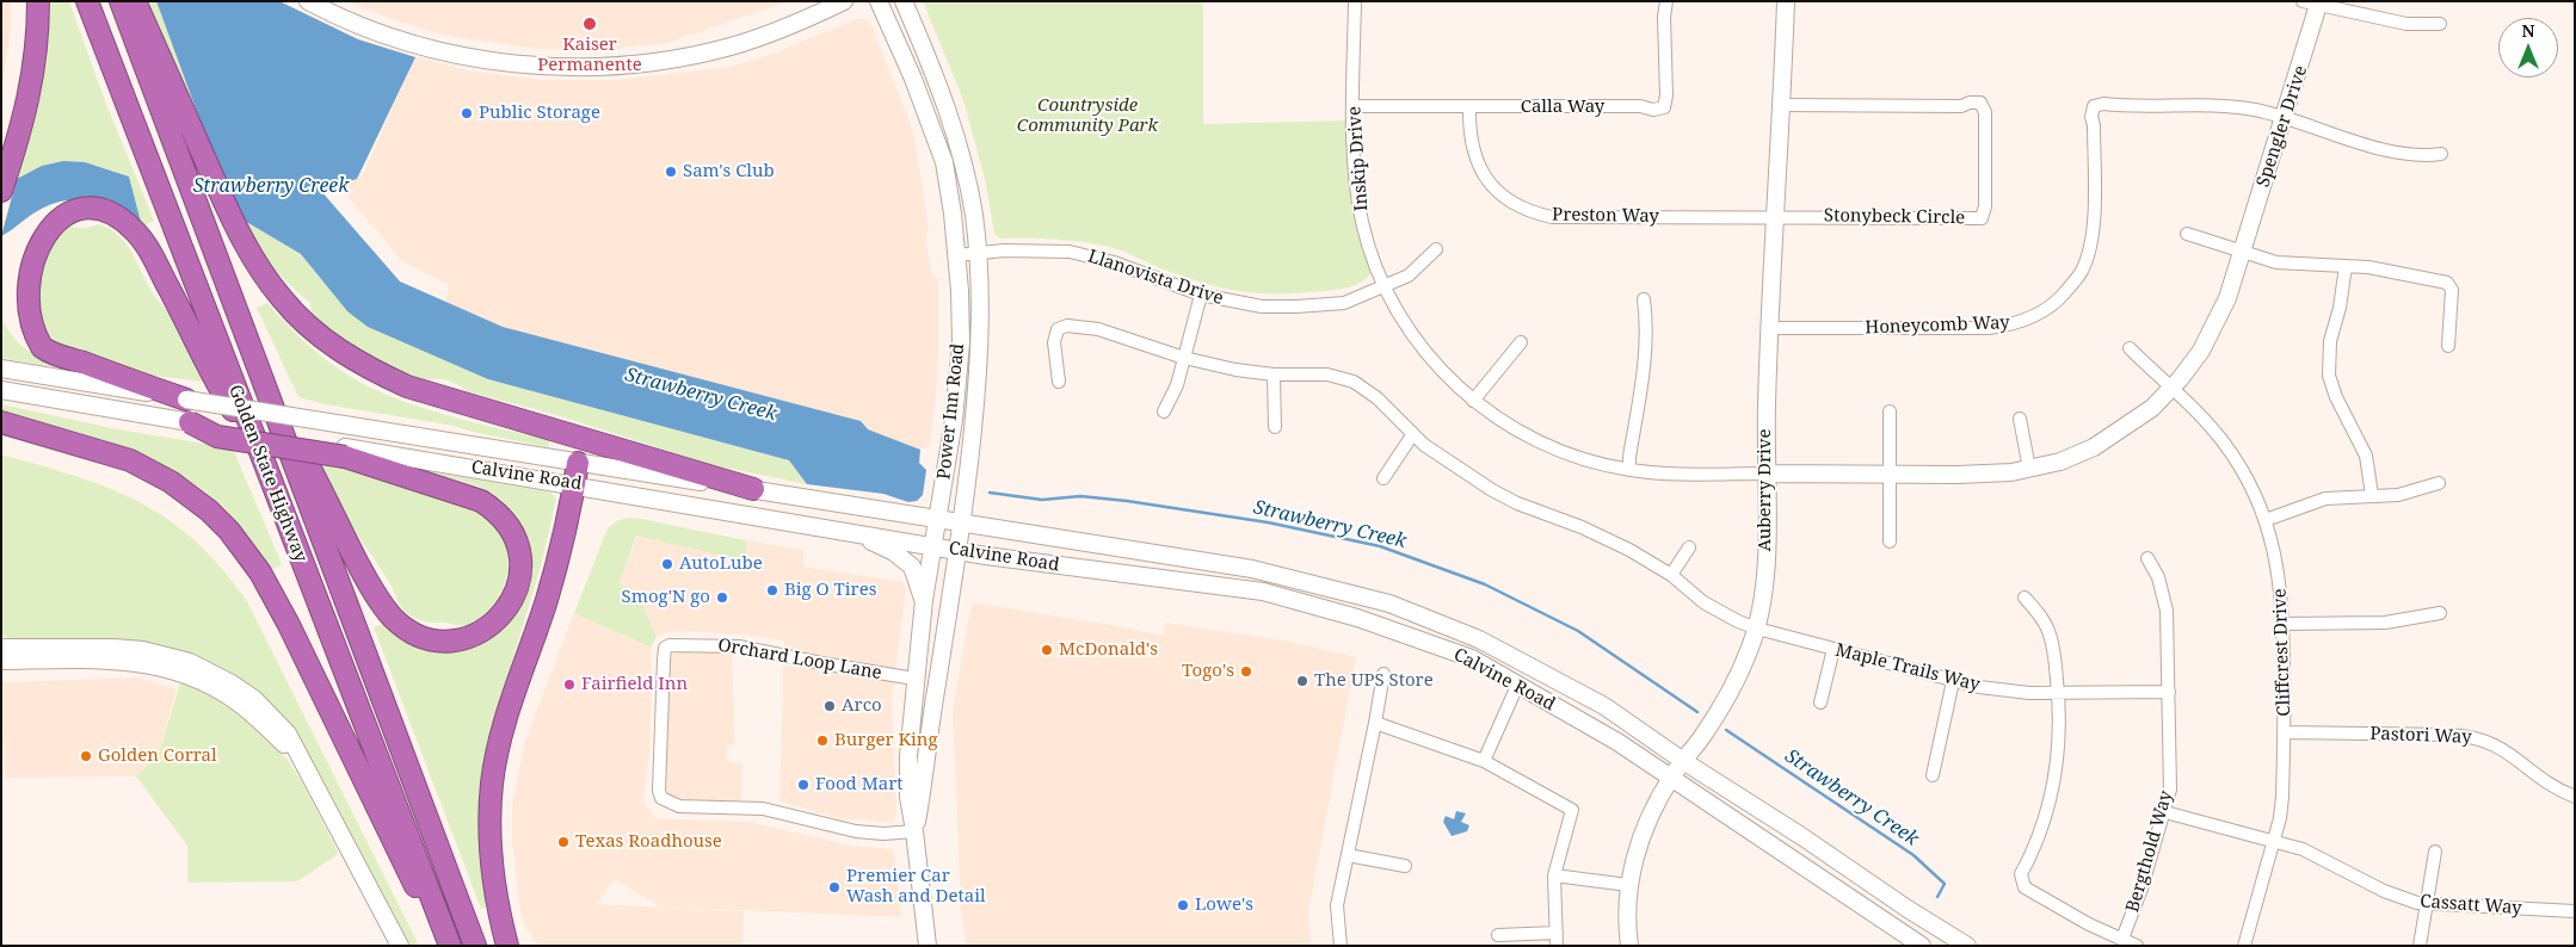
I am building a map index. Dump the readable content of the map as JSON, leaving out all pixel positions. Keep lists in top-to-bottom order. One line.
{"streets":{"highway":["Golden State Highway"],"main road":["Spengler Drive","Power Inn Road","Calvine Road","Auberry Drive"],"street":["Calla Way","Inskip Drive","Preston Way","Stonybeck Circle","Llanovista Drive","Honeycomb Way","Cliffcrest Drive","Orchard Loop Lane","Maple Trails Way","Pastori Way","Bergthold Way","Cassatt Way"]},"crossings":[["Calla Way","Inskip Drive"],["Calla Way","Preston Way"],["Spengler Drive","Inskip Drive"],["Spengler Drive","Honeycomb Way"],["Spengler Drive","Auberry Drive"],["Spengler Drive","Cliffcrest Drive"],["Inskip Drive","Llanovista Drive"],["Inskip Drive","Auberry Drive"],["Preston Way","Stonybeck Circle"],["Preston Way","Auberry Drive"],["Stonybeck Circle","Auberry Drive"],["Llanovista Drive","Power Inn Road"],["Honeycomb Way","Auberry Drive"],["Power Inn Road","Calvine Road"],["Power Inn Road","Orchard Loop Lane"],["Calvine Road","Auberry Drive"],["Auberry Drive","Maple Trails Way"],["Cliffcrest Drive","Pastori Way"],["Cliffcrest Drive","Cassatt Way"],["Maple Trails Way","Bergthold Way"],["Bergthold Way","Cassatt Way"]],"water":["Strawberry Creek"],"parks":["Countryside Community Park"],"places":["Kaiser Permanente","Public Storage","Sam's Club","AutoLube","Big O Tires","Smog'N go","McDonald's","Togo's","The UPS Store","Fairfield Inn","Arco","Burger King","Golden Corral","Food Mart","Texas Roadhouse","Premier Car Wash and Detail","Lowe's"],"north":"top"}
